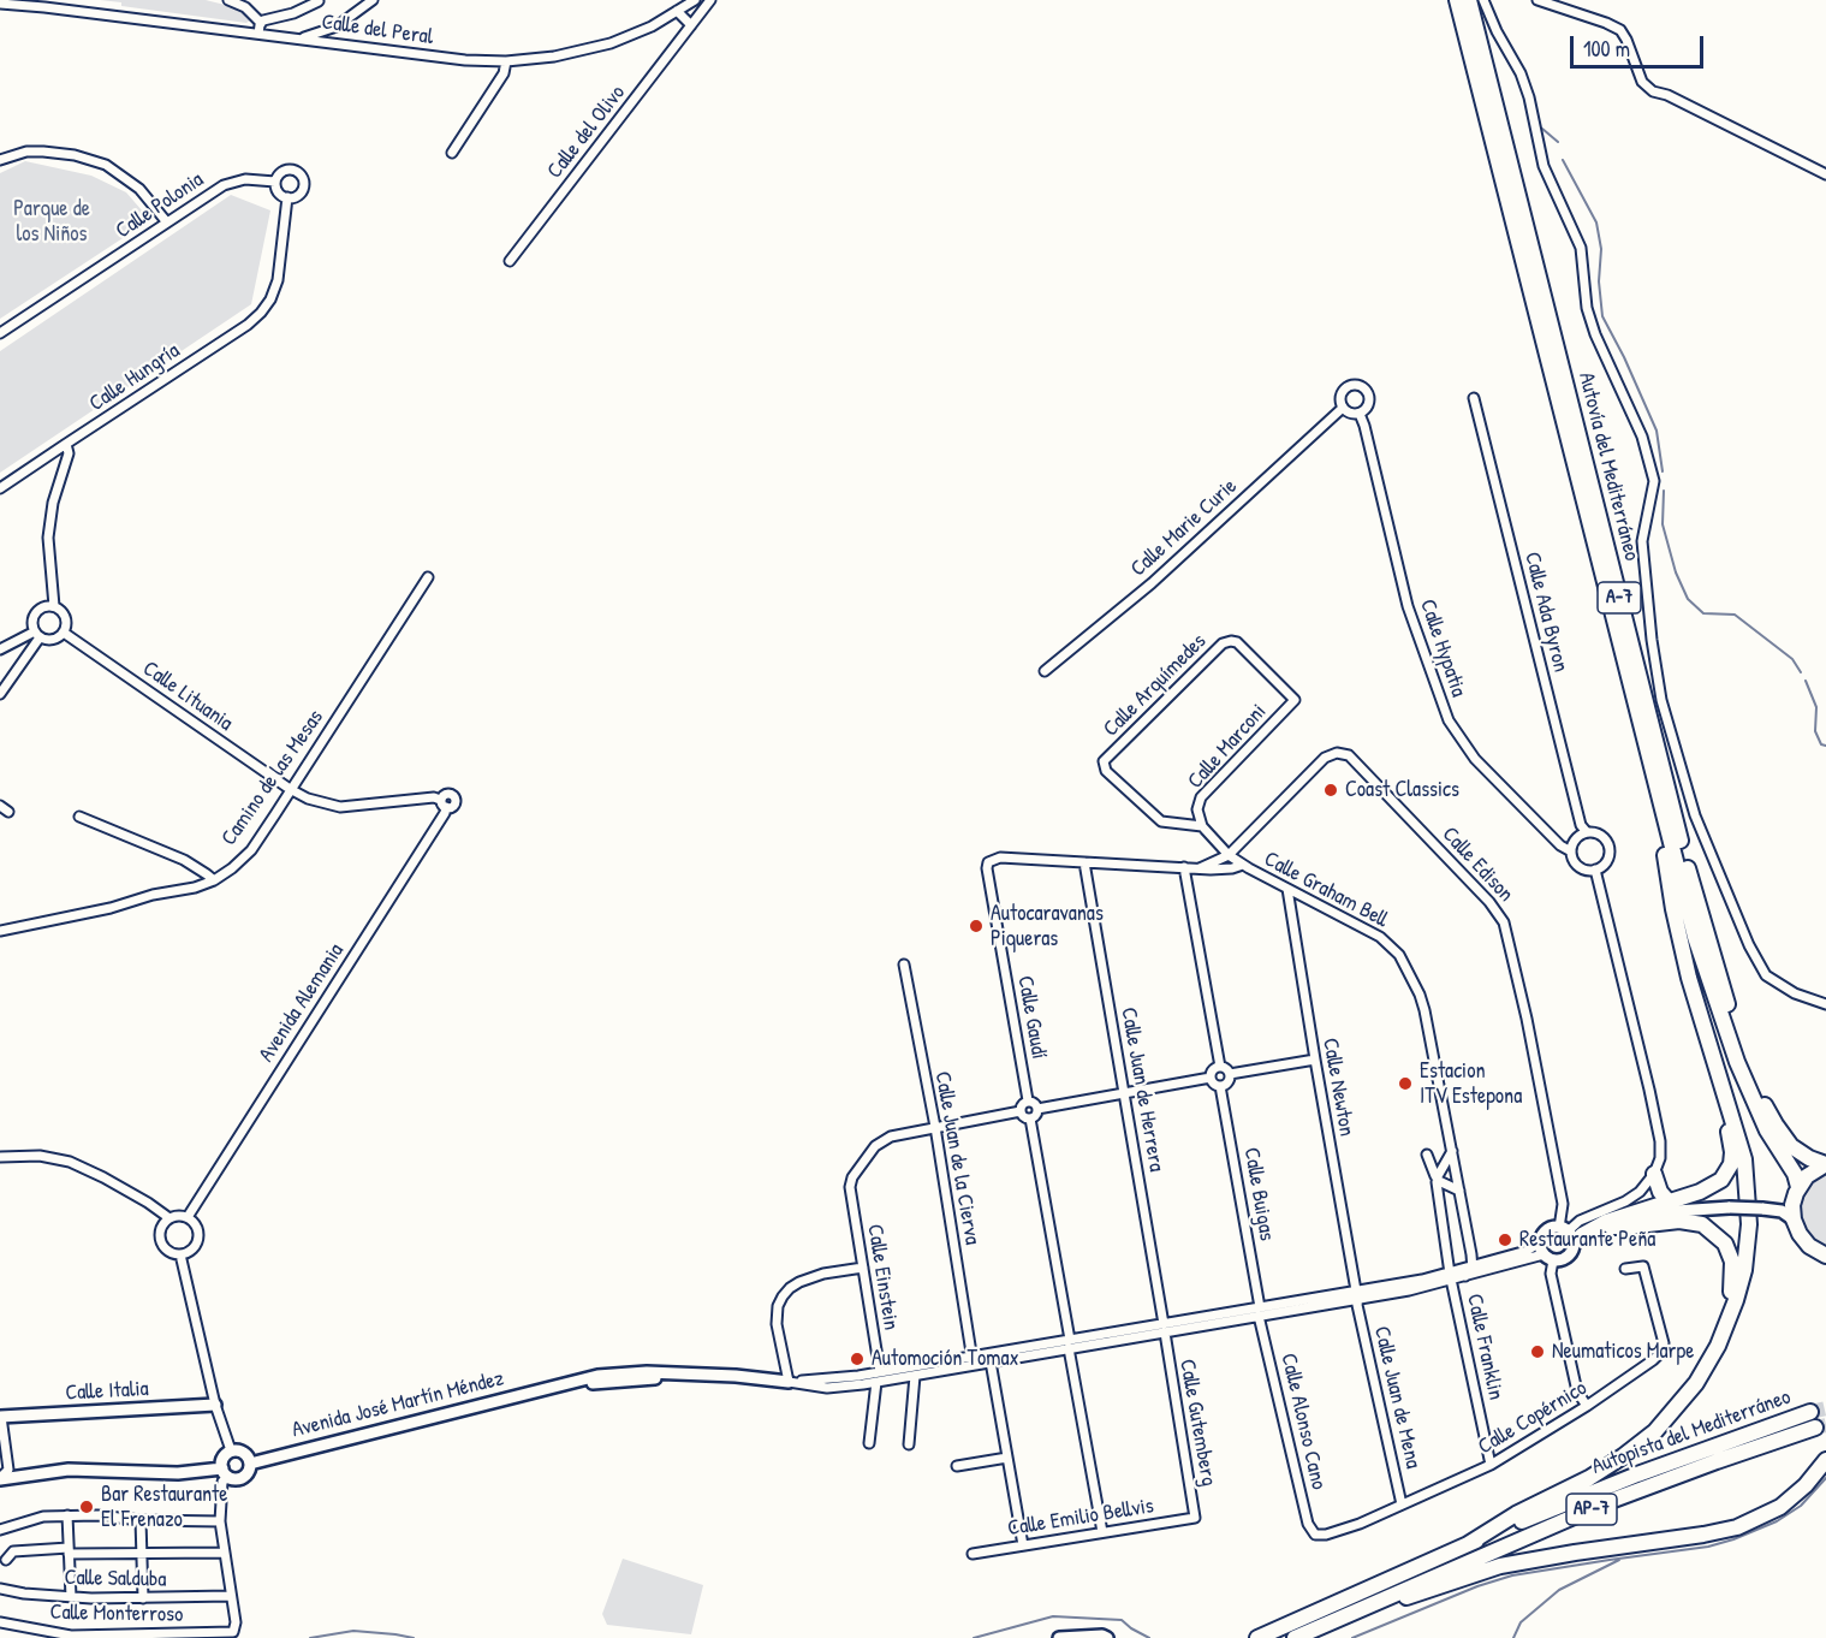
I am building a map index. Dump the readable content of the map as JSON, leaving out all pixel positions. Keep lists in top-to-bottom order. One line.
{"streets":{"highway":["Autovía del Mediterráneo","A-7","Autopista del Mediterráneo","AP-7"],"street":["Calle del Peral","Calle del Olivo","Calle Polonia","Calle Hungría","Calle Marie Curie","Calle Ada Byron","Calle Hypatia","Calle Arquímedes","Calle Lituania","Calle Marconi","Camino de las Mesas","Calle Edison","Calle Graham Bell","Avenida Alemania","Calle Gaudí","Calle Newton","Calle Juan de Herrera","Calle Juan de la Cierva","Calle Buigas","Calle Einstein","Calle Franklin","Calle Italia","Calle Juan de Mena","Avenida José Martín Méndez","Calle Copérnico","Calle Alonso Cano","Calle Gutemberg","Calle Emilio Bellvis","Calle Salduba","Calle Monterroso"]},"crossings":[["Calle Polonia","Calle Hungría"],["Autovía del Mediterráneo","A-7"],["Calle Marie Curie","Calle Hypatia"],["Calle Ada Byron","Calle Hypatia"],["Calle Arquímedes","Calle Marconi"],["Calle Lituania","Camino de las Mesas"],["Calle Lituania","Avenida Alemania"],["Calle Marconi","Calle Edison"],["Calle Marconi","Calle Graham Bell"],["Calle Edison","Calle Graham Bell"],["Calle Edison","Avenida José Martín Méndez"],["Calle Graham Bell","Calle Gaudí"],["Calle Graham Bell","Calle Newton"],["Calle Graham Bell","Calle Juan de Herrera"],["Calle Graham Bell","Avenida José Martín Méndez"],["Calle Newton","Calle Juan de Mena"],["Calle Newton","Avenida José Martín Méndez"],["Calle Juan de Herrera","Avenida José Martín Méndez"],["Calle Juan de Herrera","Calle Gutemberg"],["Calle Juan de la Cierva","Calle Einstein"],["Calle Juan de la Cierva","Avenida José Martín Méndez"],["Calle Buigas","Avenida José Martín Méndez"],["Calle Buigas","Calle Alonso Cano"],["Calle Einstein","Avenida José Martín Méndez"],["Calle Franklin","Avenida José Martín Méndez"],["Calle Franklin","Calle Copérnico"],["Calle Juan de Mena","Avenida José Martín Méndez"],["Calle Juan de Mena","Calle Copérnico"],["Avenida José Martín Méndez","Calle Alonso Cano"],["Avenida José Martín Méndez","Calle Gutemberg"],["Calle Copérnico","Calle Alonso Cano"],["Calle Gutemberg","Calle Emilio Bellvis"],["Calle Salduba","Calle Monterroso"]],"parks":["Parque de los Niños"],"places":["Coast Classics","Autocaravanas Piqueras","Estacion ITV Estepona","Restaurante Peña","Neumaticos Marpe","Automoción Tomax","Bar Restaurante El Frenazo"],"scale_bar":"100 m"}
